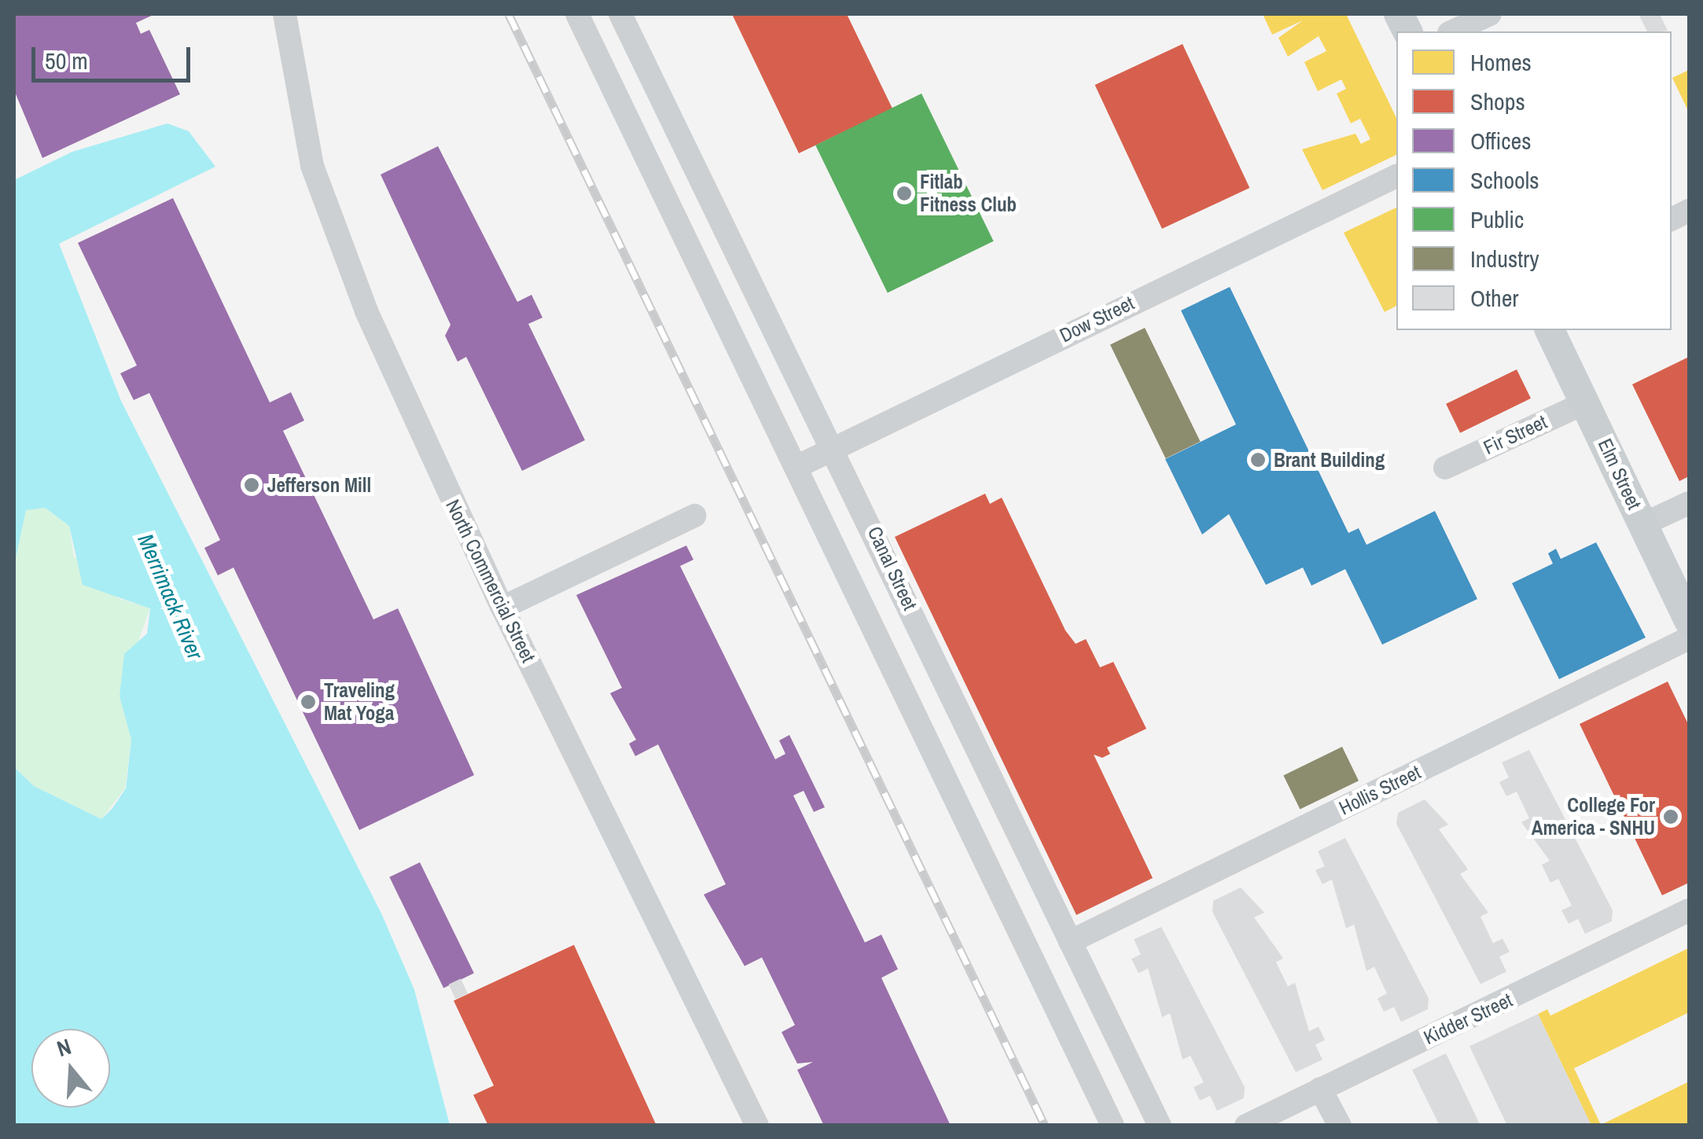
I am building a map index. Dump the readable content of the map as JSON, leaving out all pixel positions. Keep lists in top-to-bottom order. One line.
{"streets":{"main road":["Elm Street"],"street":["Dow Street","Fir Street","Canal Street","North Commercial Street","Hollis Street","Kidder Street"]},"crossings":[["Dow Street","Canal Street"],["Fir Street","Elm Street"],["Canal Street","Hollis Street"]],"water":["Merrimack River"],"places":["Fitlab Fitness Club","Brant Building","Jefferson Mill","Traveling Mat Yoga","College For America - SNHU"],"legend":["Homes","Shops","Offices","Schools","Public","Industry","Other"],"scale_bar":"50 m","north":"top"}
